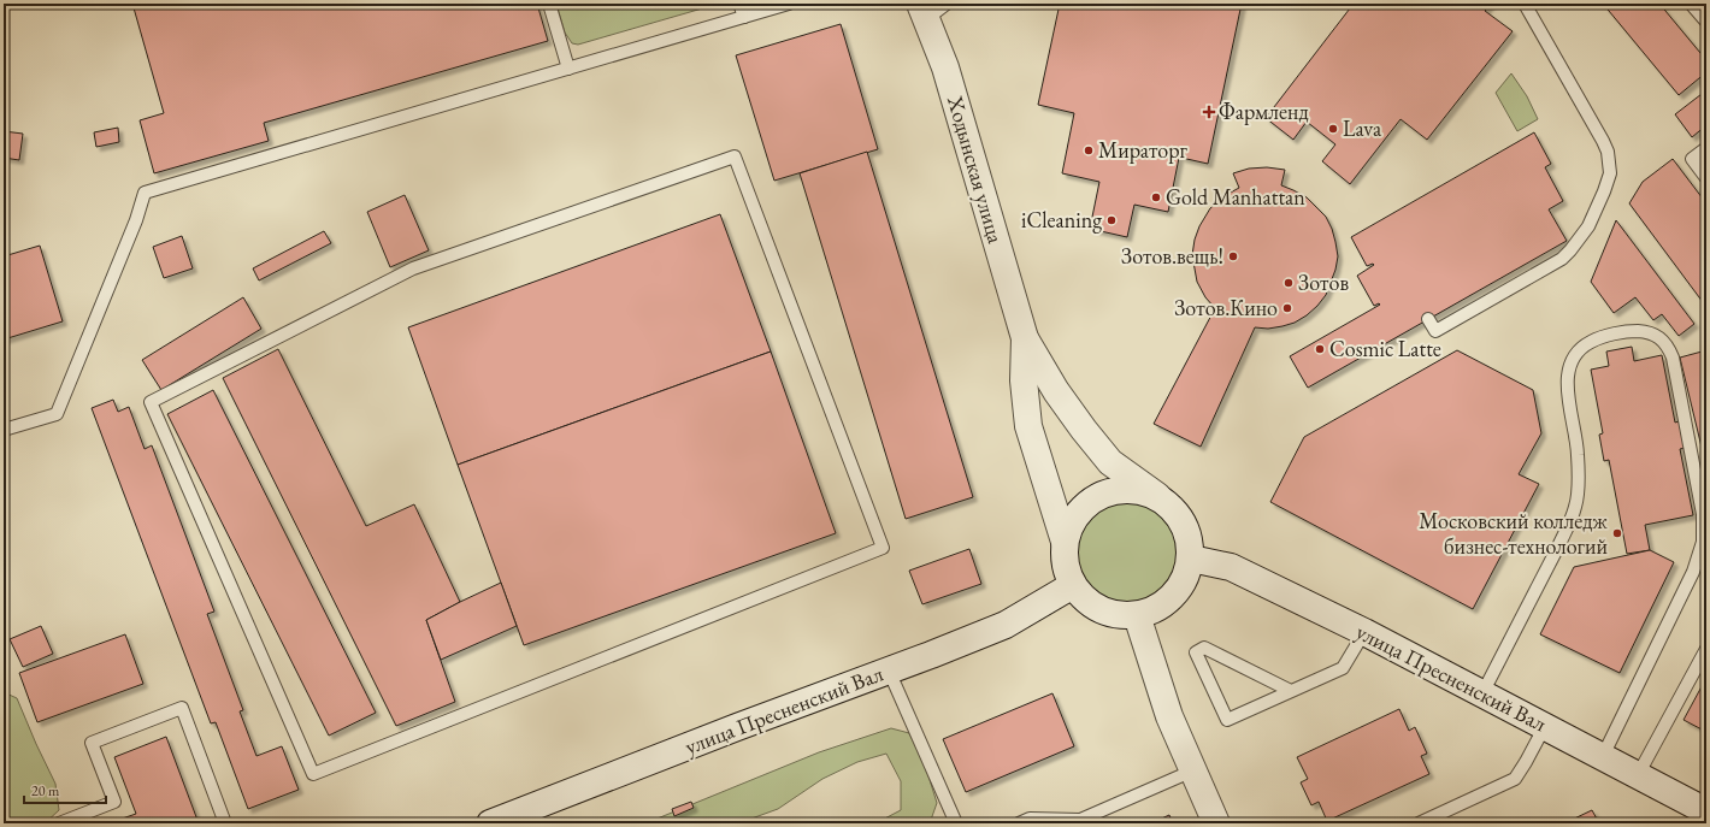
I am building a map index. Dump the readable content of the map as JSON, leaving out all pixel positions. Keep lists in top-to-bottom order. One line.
{"streets":{"main road":["Ходынская улица","улица Пресненский Вал"]},"crossings":[["Ходынская улица","улица Пресненский Вал"]],"places":{"health":["Фармленд"],"other":["Lava","Мираторг","Gold Manhattan","iCleaning","Зотов.вещь!","Зотов","Зотов.Кино","Cosmic Latte","Московский колледж бизнес-технологий"]},"scale_bar":"20 m"}
